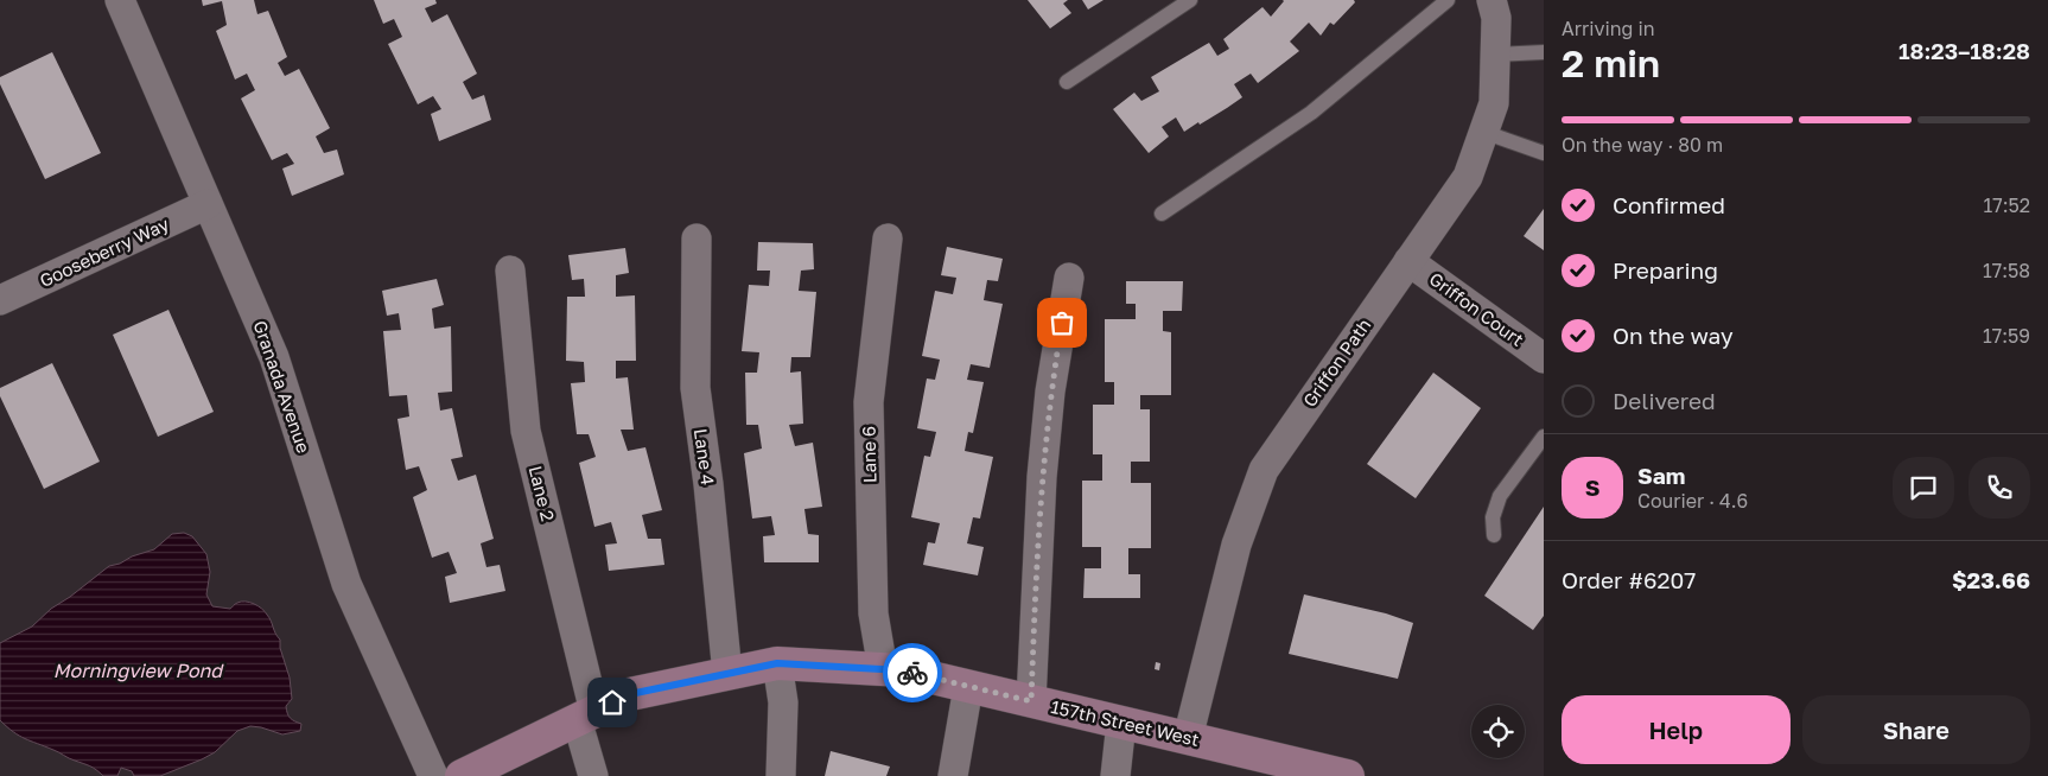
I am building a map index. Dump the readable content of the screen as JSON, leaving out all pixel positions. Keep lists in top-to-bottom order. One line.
{"streets":{"street":["Gooseberry Way","Griffon Court","Griffon Path","Granada Avenue","Lane 6","Lane 4","Lane 2","157th Street West"]},"crossings":[["Gooseberry Way","Granada Avenue"],["Griffon Court","Griffon Path"],["Griffon Path","157th Street West"],["Lane 6","157th Street West"],["Lane 4","157th Street West"],["Lane 2","157th Street West"]],"water":["Morningview Pond"],"page":{"heading":["2 min","Arriving in","18:23–18:28"],"panel":["Sam","Courier · 4.6","Order #6207","$23.66"],"bar":"On the way · 80 m","list":[["Confirmed","17:52"],["Preparing","17:58"],["On the way","17:59"],"Delivered"],"round":"S","buttons":["Help","Share"]}}
